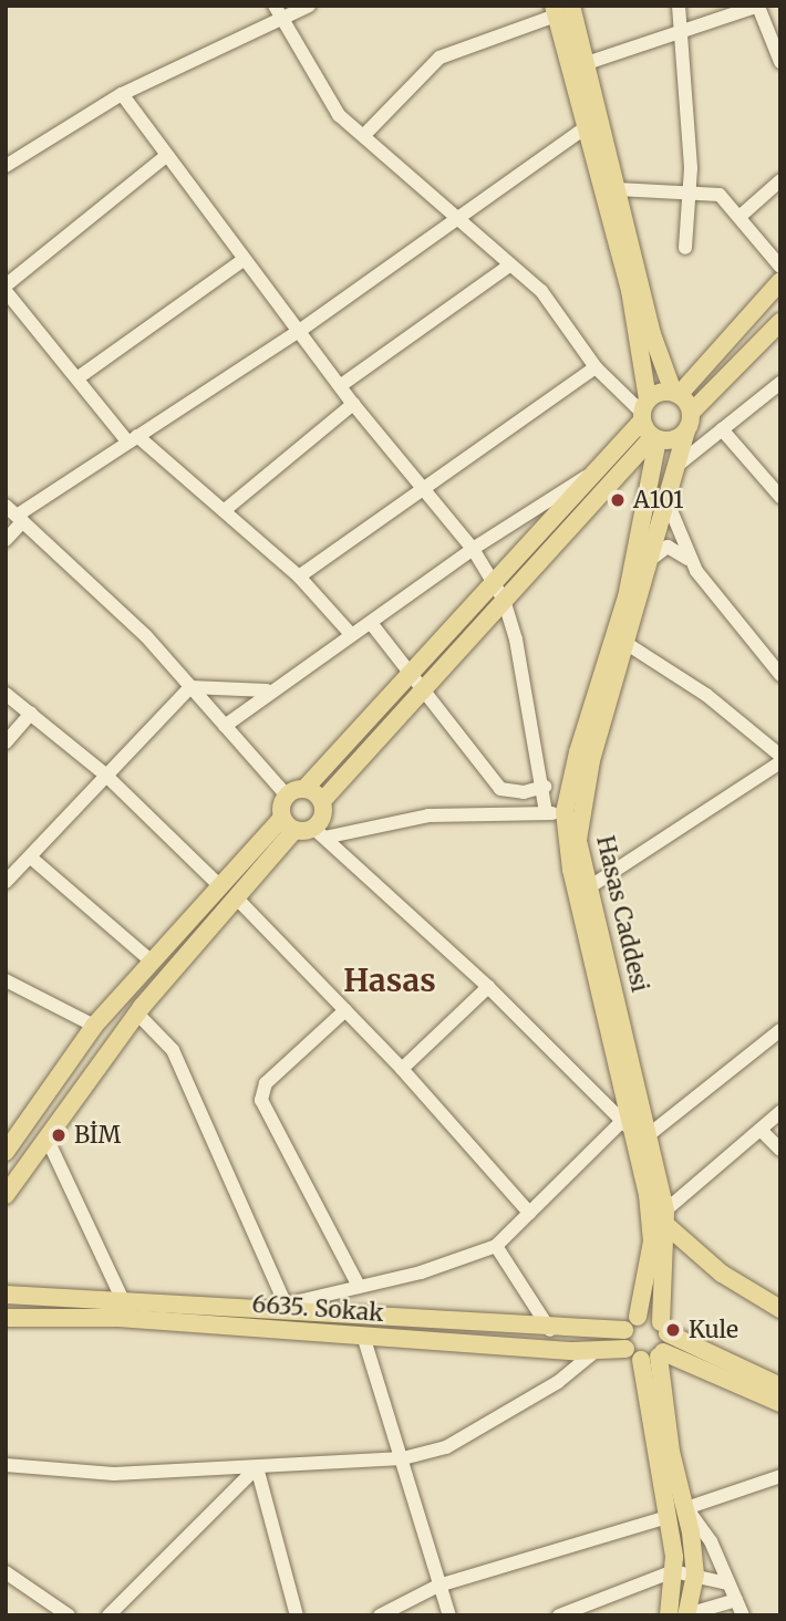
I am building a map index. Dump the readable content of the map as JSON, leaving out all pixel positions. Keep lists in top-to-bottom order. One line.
{"streets":{"main road":["Hasas Caddesi","6635. Sokak"]},"crossings":[["Hasas Caddesi","6635. Sokak"]],"districts":["Hasas"],"places":["A101","BİM","Kule"]}
